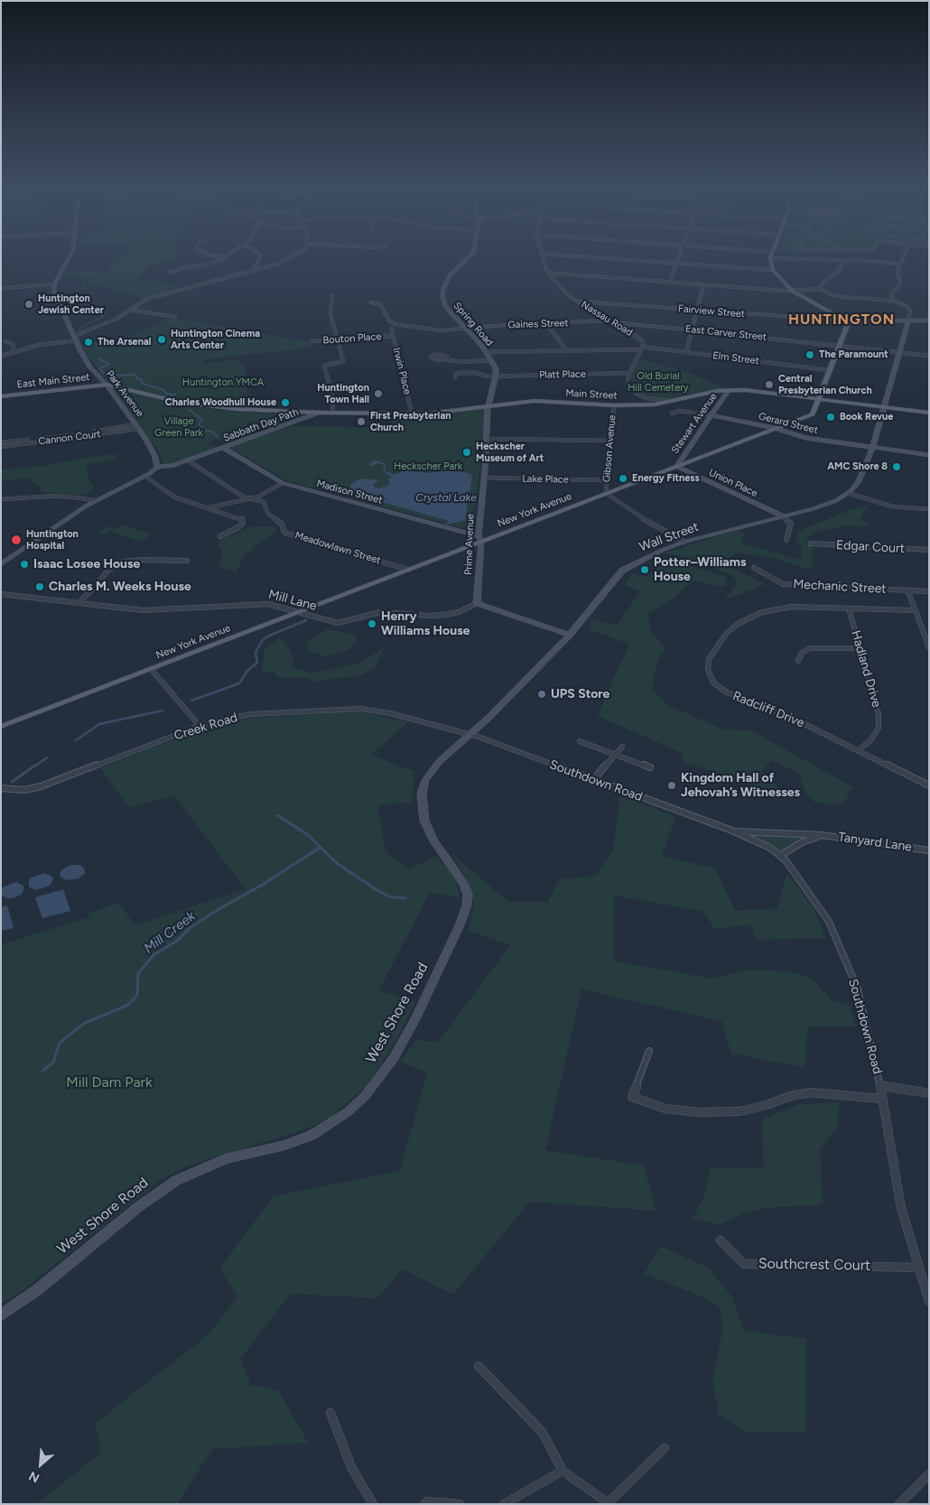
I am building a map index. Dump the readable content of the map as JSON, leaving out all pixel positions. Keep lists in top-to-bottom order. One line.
{"streets":{"main road":["Spring Road","East Main Street","Park Avenue","Main Street","Stewart Avenue","Gerard Street","Sabbath Day Path","Union Place","Madison Street","New York Avenue","Wall Street","Prime Avenue","West Shore Road"],"street":["Fairview Street","Nassau Road","Gaines Street","East Carver Street","Bouton Place","Elm Street","Irwin Place","Platt Place","Cannon Court","Gibson Avenue","Lake Place","Edgar Court","Meadowlawn Street","Mechanic Street","Mill Lane","Hadland Drive","Radcliff Drive","Creek Road","Southdown Road","Tanyard Lane","Southcrest Court"]},"crossings":[["Fairview Street","Nassau Road"],["Fairview Street","New York Avenue"],["Nassau Road","Gaines Street"],["Nassau Road","East Carver Street"],["Nassau Road","Elm Street"],["Nassau Road","Platt Place"],["Spring Road","Gaines Street"],["Spring Road","Elm Street"],["Spring Road","Platt Place"],["Spring Road","Main Street"],["Spring Road","Prime Avenue"],["Gaines Street","East Carver Street"],["East Carver Street","New York Avenue"],["Bouton Place","Irwin Place"],["Elm Street","New York Avenue"],["Irwin Place","Main Street"],["East Main Street","Park Avenue"],["Park Avenue","Sabbath Day Path"],["Park Avenue","Cannon Court"],["Main Street","Stewart Avenue"],["Main Street","Sabbath Day Path"],["Main Street","Gibson Avenue"],["Main Street","New York Avenue"],["Main Street","Wall Street"],["Main Street","Prime Avenue"],["Stewart Avenue","Gerard Street"],["Stewart Avenue","Union Place"],["Stewart Avenue","New York Avenue"],["Gerard Street","New York Avenue"],["Gerard Street","Wall Street"],["Sabbath Day Path","Madison Street"],["Sabbath Day Path","Meadowlawn Street"],["Gibson Avenue","Lake Place"],["Gibson Avenue","New York Avenue"],["Lake Place","Prime Avenue"],["Union Place","New York Avenue"],["Union Place","Wall Street"],["Madison Street","New York Avenue"],["Madison Street","Prime Avenue"],["New York Avenue","Prime Avenue"],["New York Avenue","Meadowlawn Street"],["New York Avenue","Mill Lane"],["Wall Street","Creek Road"],["Wall Street","Southdown Road"],["Wall Street","West Shore Road"],["Prime Avenue","Mill Lane"],["Hadland Drive","Radcliff Drive"],["Creek Road","Southdown Road"],["Creek Road","West Shore Road"],["Southdown Road","Tanyard Lane"],["Southdown Road","West Shore Road"],["Southdown Road","Southcrest Court"]],"districts":["HUNTINGTON"],"water":["Crystal Lake","Mill Creek"],"parks":["Old Burial Hill Cemetery","Huntington YMCA","Village Green Park","Heckscher Park","Mill Dam Park"],"places":["Huntington Jewish Center","Huntington Cinema Arts Center","The Arsenal","The Paramount","Central Presbyterian Church","Huntington Town Hall","Charles Woodhull House","Book Revue","First Presbyterian Church","Heckscher Museum of Art","AMC Shore 8","Energy Fitness","Huntington Hospital","Isaac Losee House","Potter–Williams House","Charles M. Weeks House","Henry Williams House","UPS Store","Kingdom Hall of Jehovah’s Witnesses"],"north":"bottom left"}
